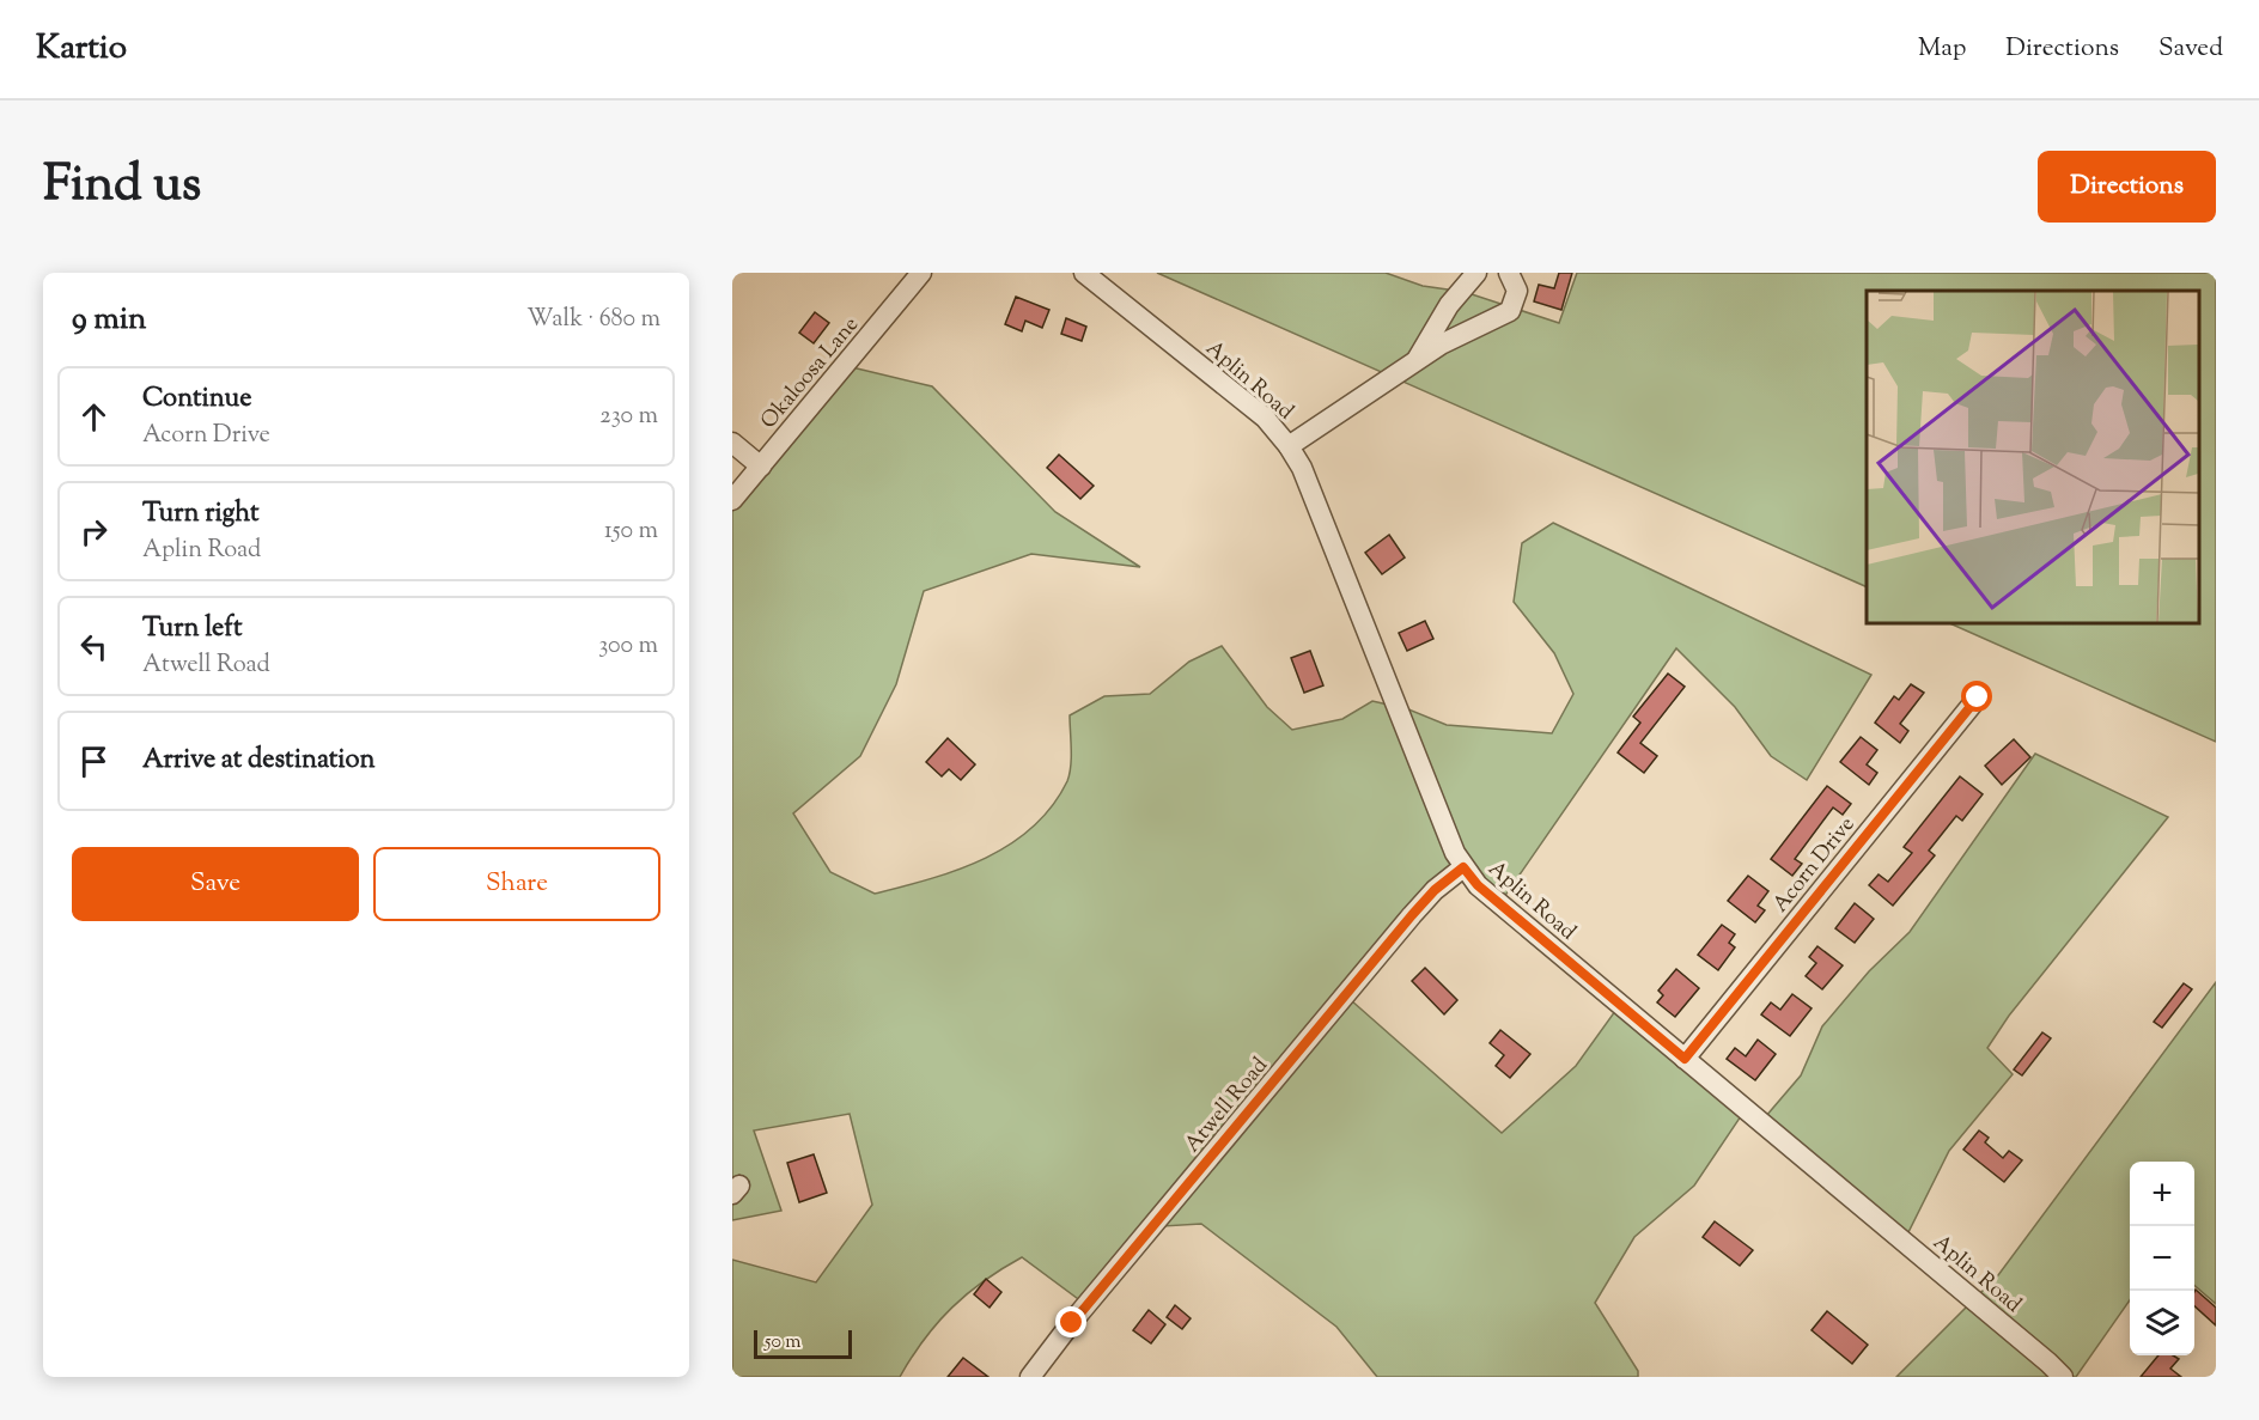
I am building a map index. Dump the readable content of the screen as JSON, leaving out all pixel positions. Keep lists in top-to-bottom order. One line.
{"streets":{"street":["Okaloosa Lane","Aplin Road","Acorn Drive","Atwell Road"]},"crossings":[["Aplin Road","Acorn Drive"],["Aplin Road","Atwell Road"]],"scale_bar":"50 m","page":{"header":"Kartio","nav":["Map","Directions","Saved"],"title":"Find us","buttons":["Directions",["Save","Share"]],"heading":["9 min","Walk · 680 m"],"list":[["Continue","Acorn Drive","230 m"],["Turn right","Aplin Road","150 m"],["Turn left","Atwell Road","300 m"],"Arrive at destination"],"map_buttons":["+","−"],"scale":"50 m"}}
